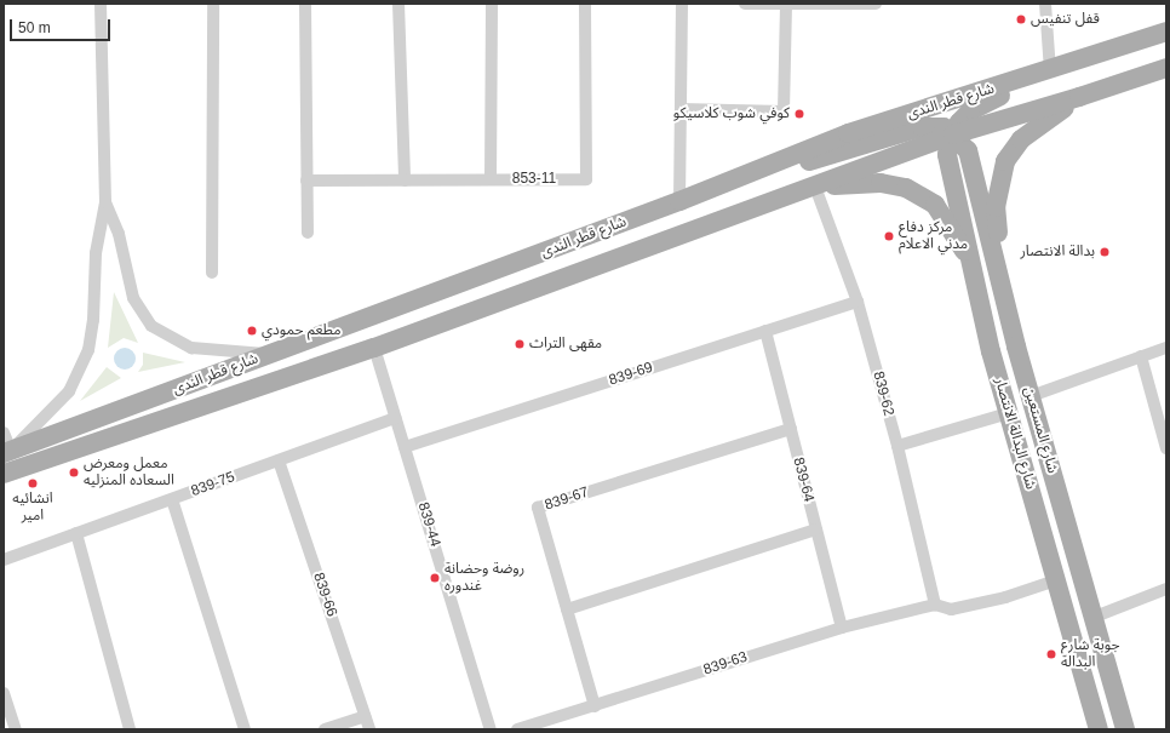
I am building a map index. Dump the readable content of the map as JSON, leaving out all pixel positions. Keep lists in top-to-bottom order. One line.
{"streets":{"main road":["شارع قطر الندى","شارع المستعين","شارع البدالة الانتصار"],"street":["853-11","839-69","839-62","839-64","839-75","839-67","839-44","839-66","839-63"]},"crossings":[["شارع قطر الندى","839-62"],["شارع قطر الندى","شارع المستعين"],["شارع قطر الندى","شارع البدالة الانتصار"],["شارع قطر الندى","839-44"],["839-69","839-62"],["839-69","839-64"],["839-69","839-44"],["839-62","839-63"],["شارع المستعين","شارع البدالة الانتصار"],["839-64","839-67"],["839-64","839-63"],["839-75","839-44"],["839-75","839-66"],["839-67","839-63"]],"places":["قفل تنفيس","كوفي شوب كلاسيكو","مركز دفاع مدني الاعلام","بدالة الانتصار","مطعم حمودي","مقهى التراث","معمل ومعرض السعاده المنزليه","انشائيه امير","روضة وحضانة غندوره","جوبة شارع البدالة"],"scale_bar":"50 m"}
